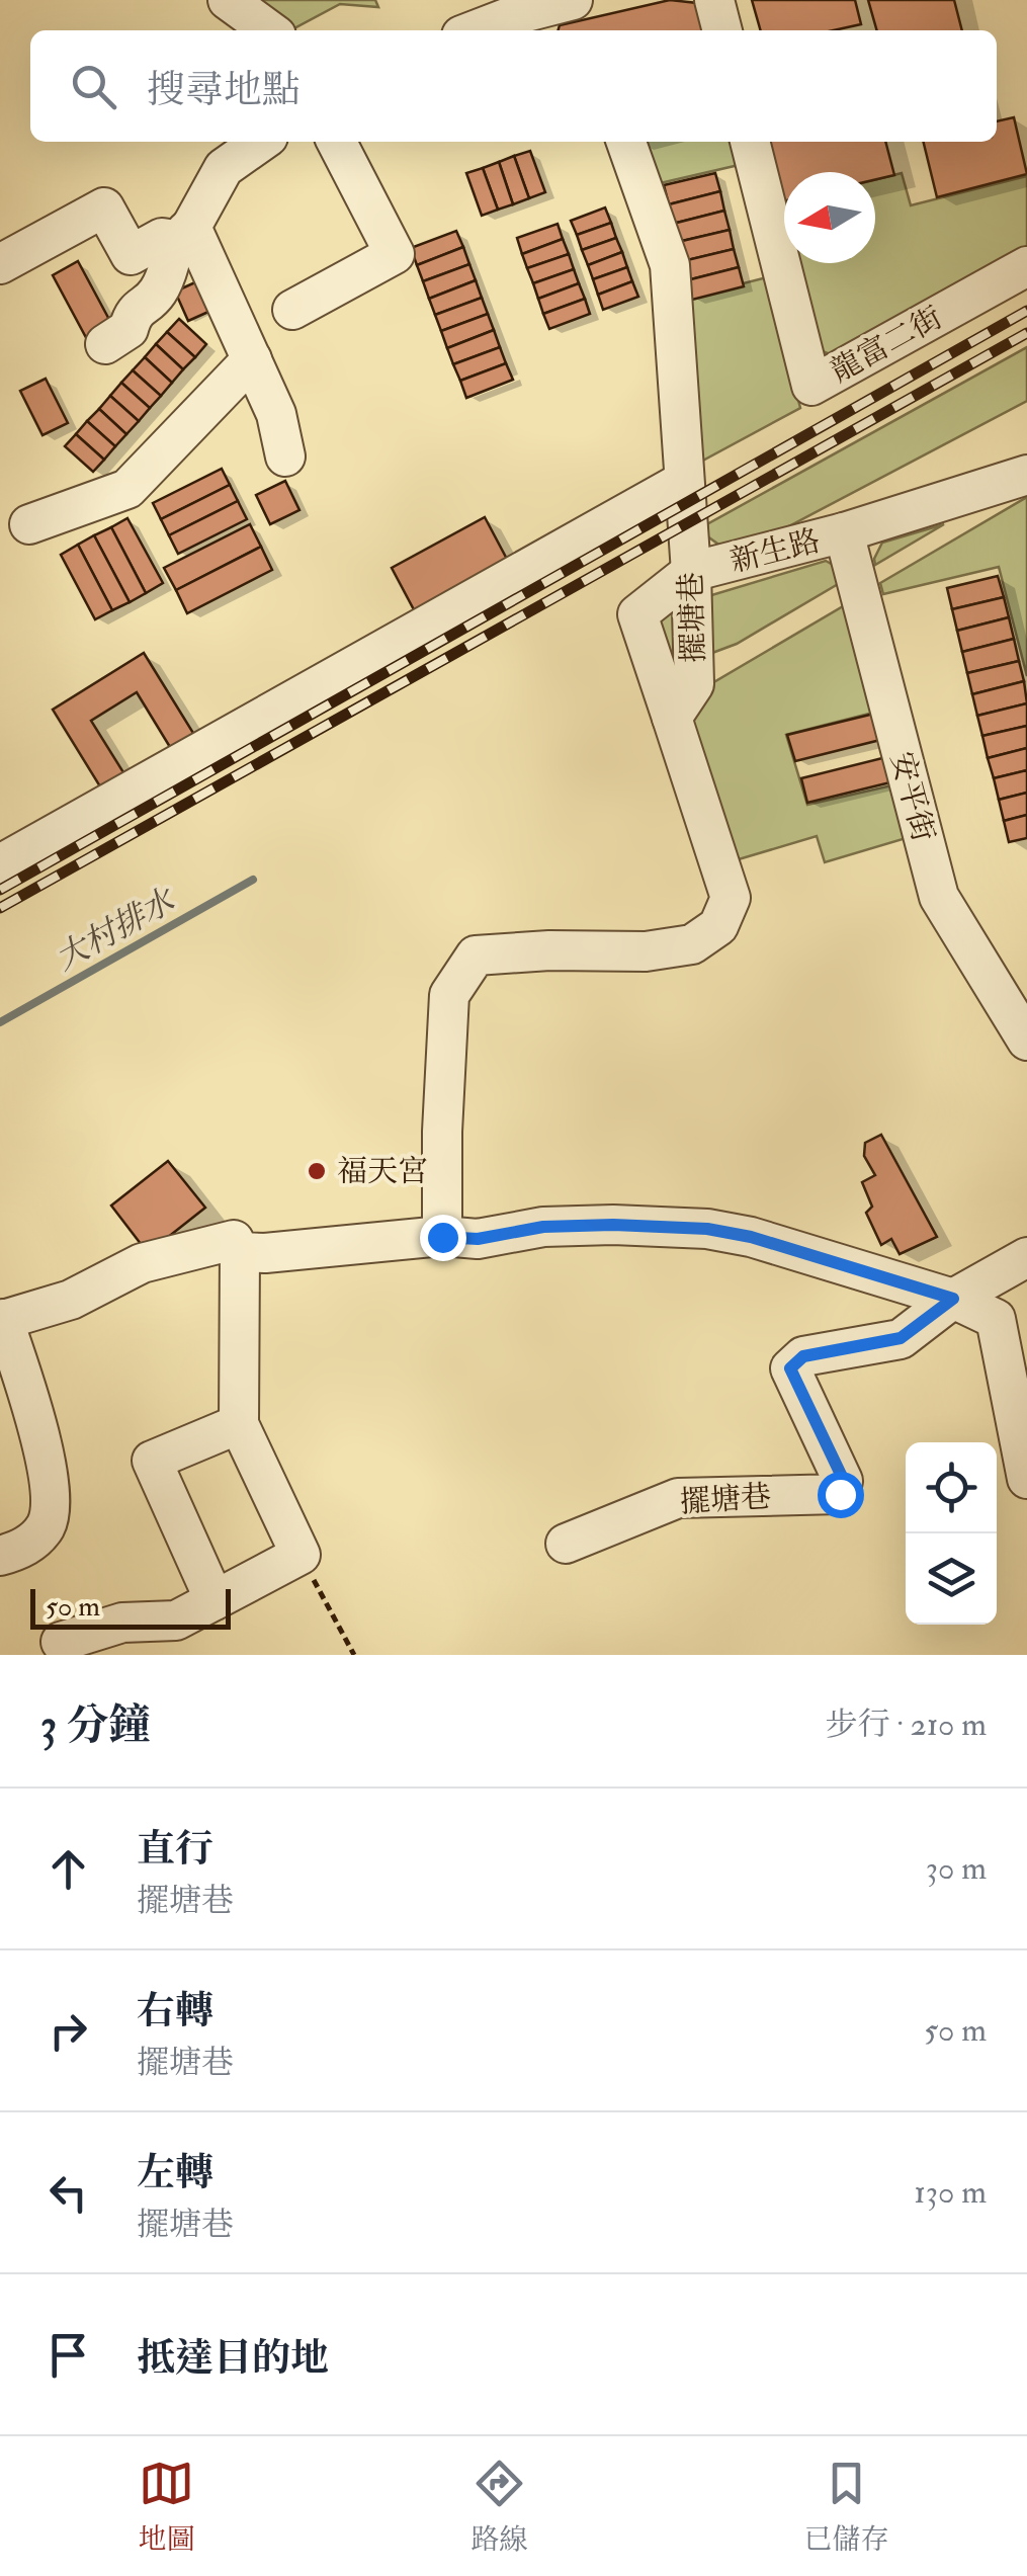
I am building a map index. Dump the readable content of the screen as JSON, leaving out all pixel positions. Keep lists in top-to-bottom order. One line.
{"streets":{"street":["龍富二街","新生路","擺塘巷","安平街"]},"crossings":[["新生路","擺塘巷"],["新生路","安平街"]],"water":["大村排水"],"places":["福天宮"],"scale_bar":"50 m","north":"left","page":{"search":"搜尋地點","scale":"50 m","heading":["3 分鐘","步行 · 210 m"],"list":[["直行","擺塘巷","30 m"],["右轉","擺塘巷","50 m"],["左轉","擺塘巷","130 m"],"抵達目的地"],"nav":["地圖","路線","已儲存"]}}
